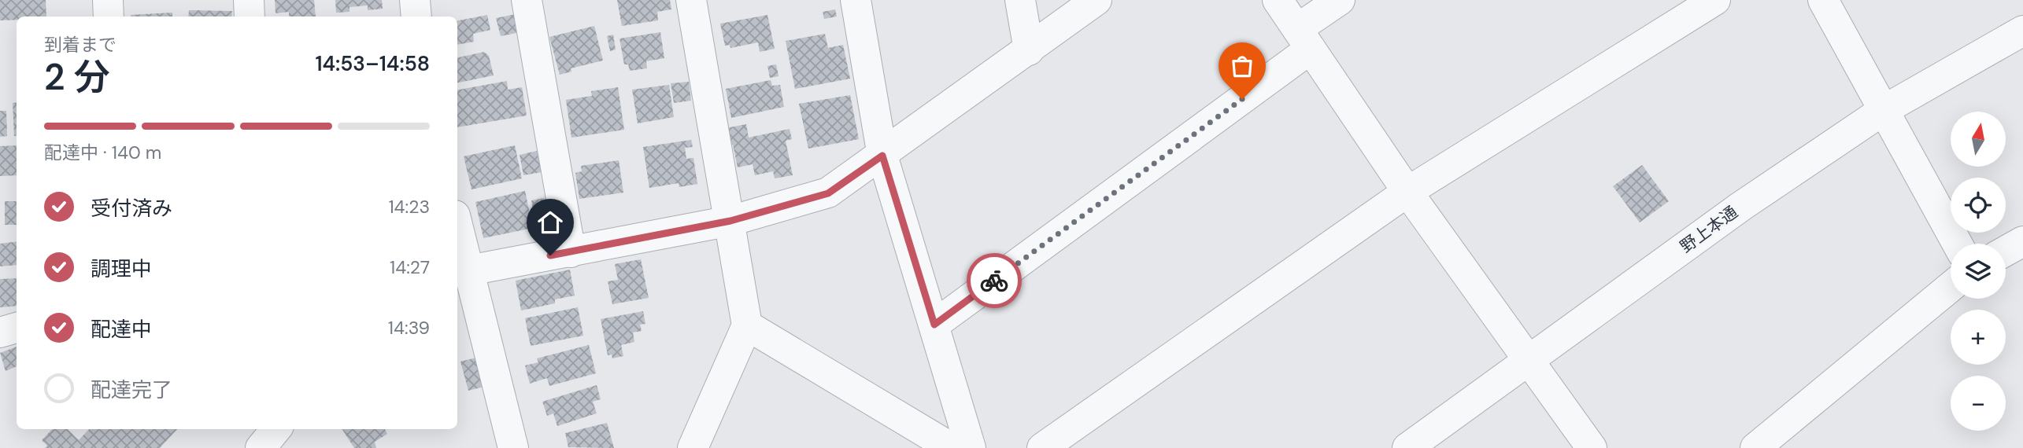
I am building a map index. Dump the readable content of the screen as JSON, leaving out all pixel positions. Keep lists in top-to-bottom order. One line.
{"streets":{"street":["野上本通"]},"north":"top","page":{"heading":["2 分","到着まで","14:53–14:58"],"bar":"配達中 · 140 m","map_buttons":["+","−"],"list":[["受付済み","14:23"],["調理中","14:27"],["配達中","14:39"],"配達完了"]}}
